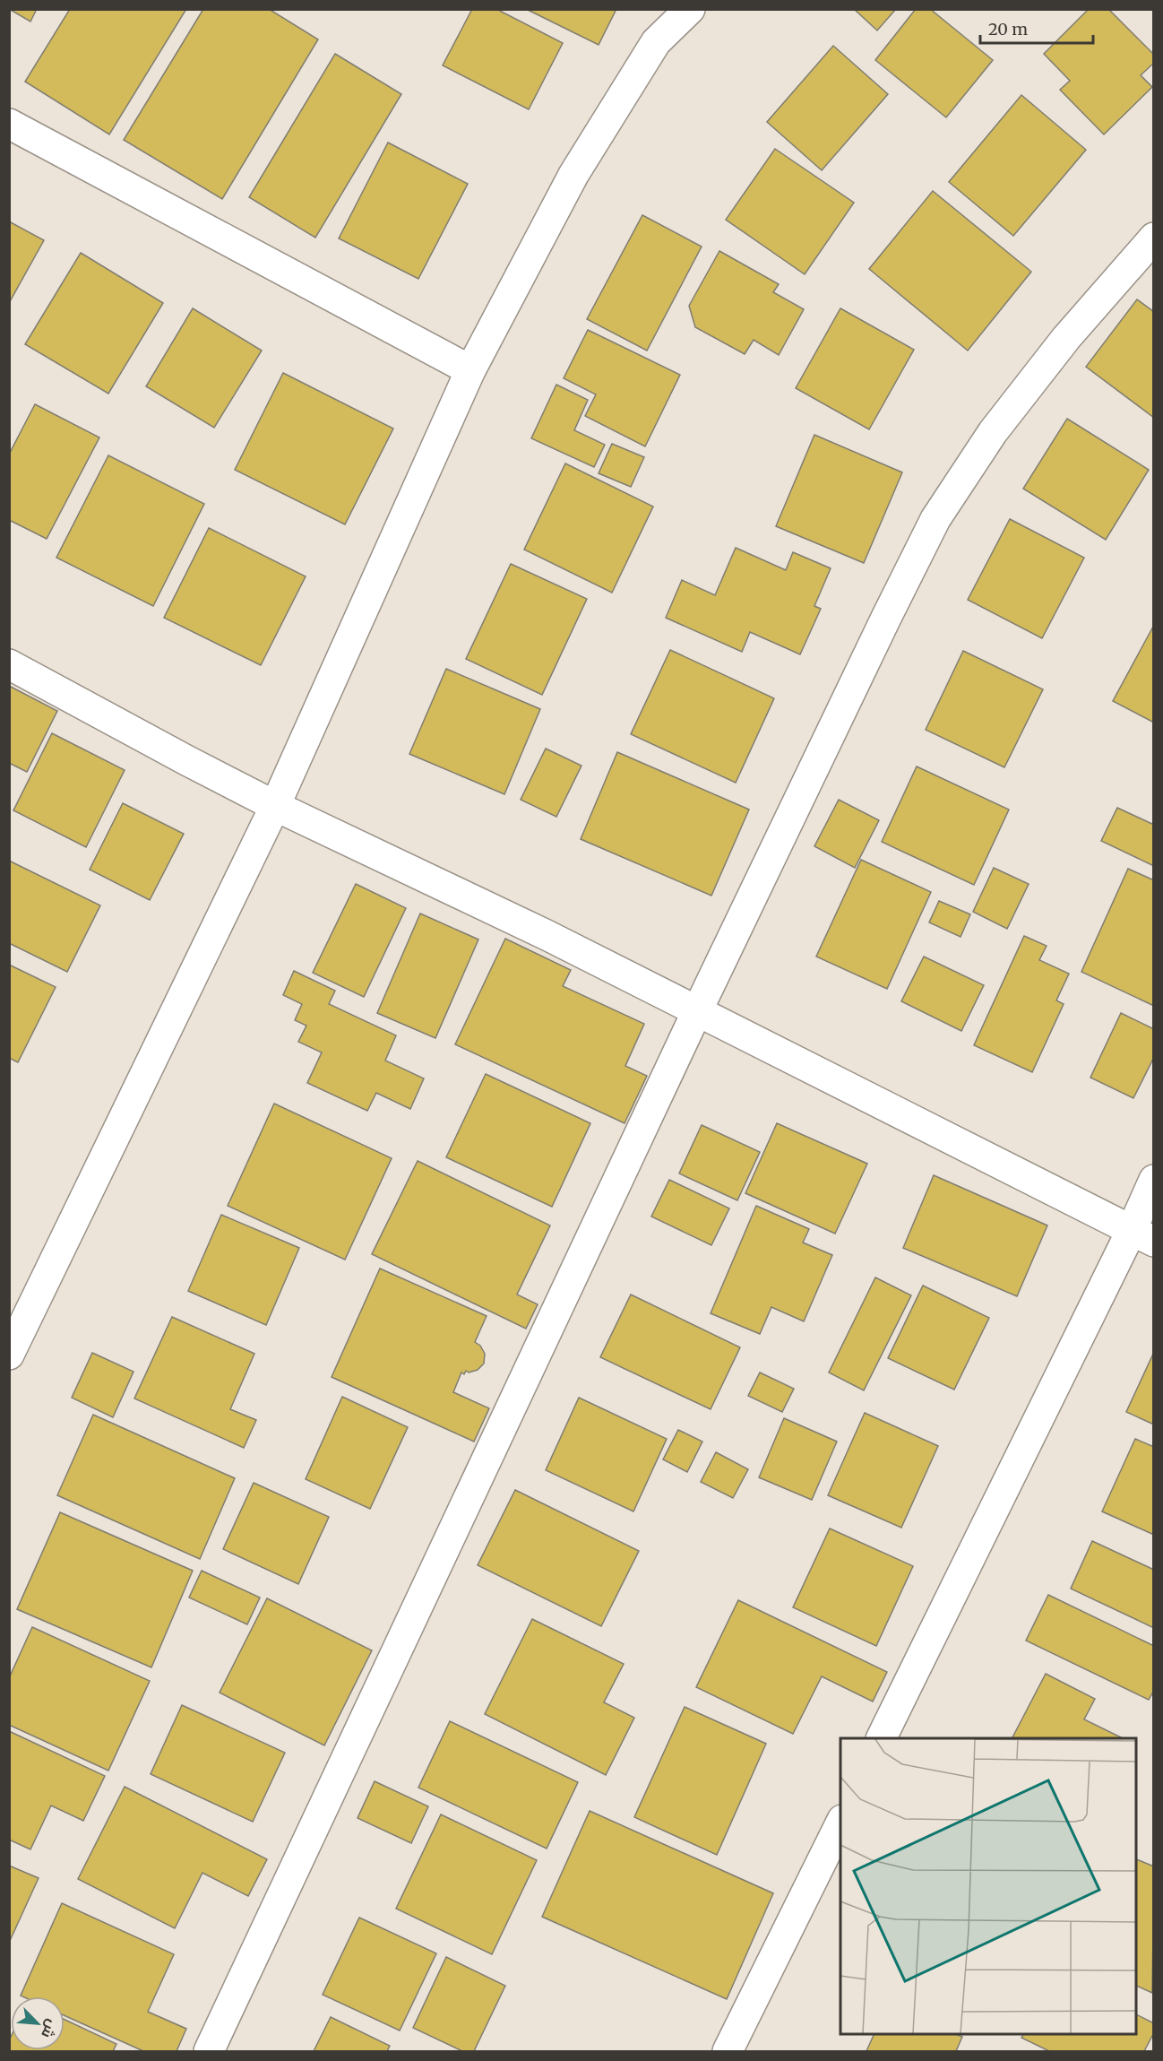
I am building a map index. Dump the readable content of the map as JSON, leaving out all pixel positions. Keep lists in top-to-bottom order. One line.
{"scale_bar":"20 m","north":"bottom right"}
